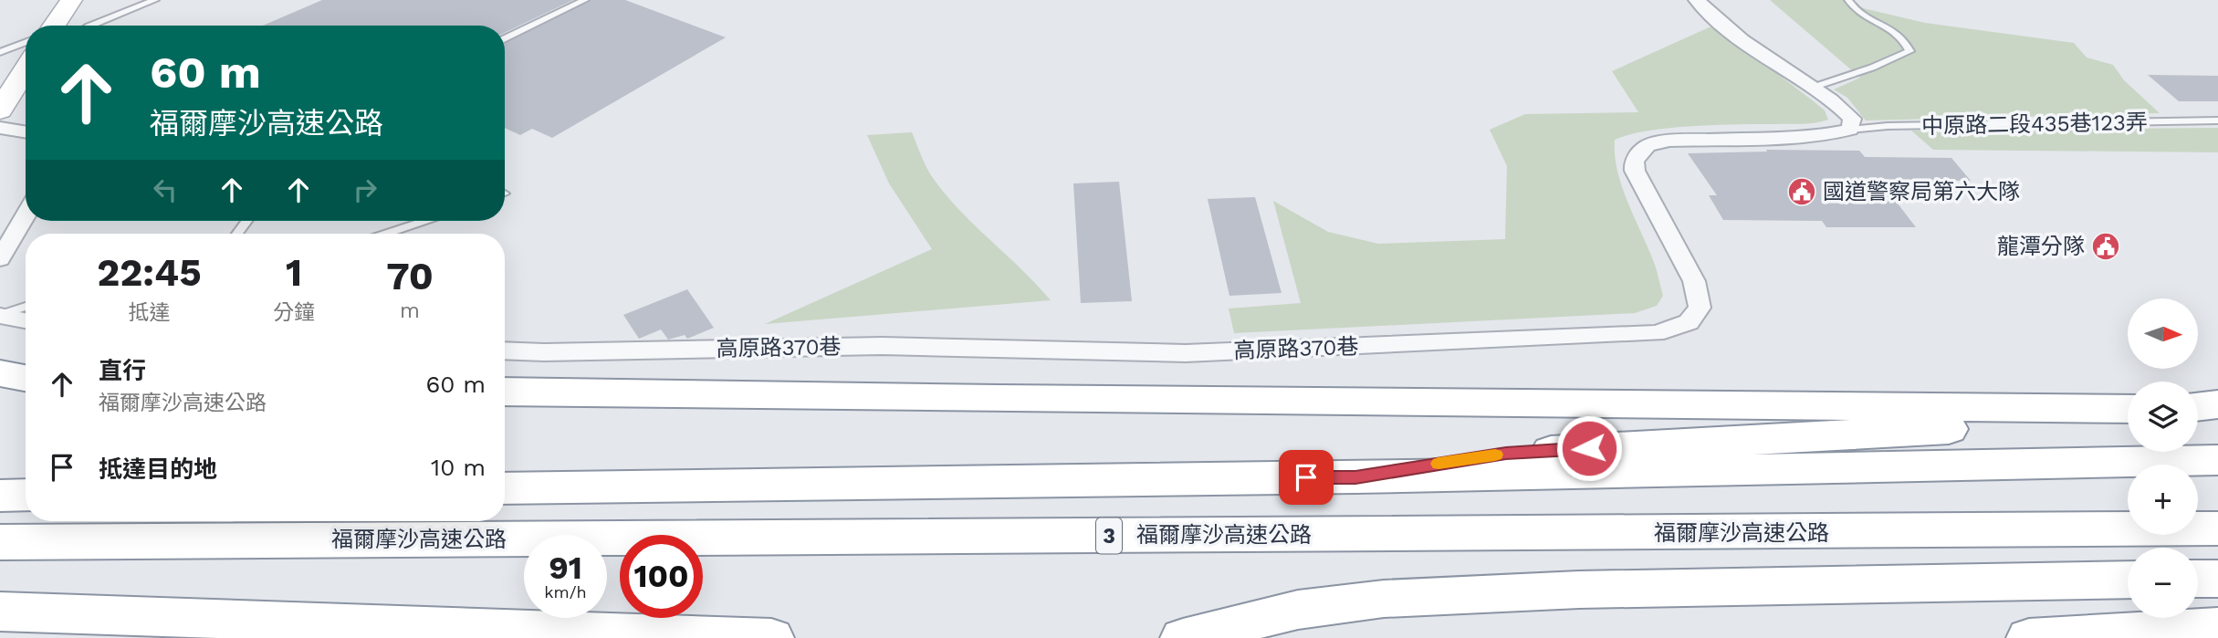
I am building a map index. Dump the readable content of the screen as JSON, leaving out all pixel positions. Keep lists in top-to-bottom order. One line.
{"streets":{"highway":["福爾摩沙高速公路","3"],"street":["高原路370巷"],"lane":["中原路二段435巷123弄"]},"crossings":[["中原路二段435巷123弄","高原路370巷"]],"places":{"public building":["國道警察局第六大隊","龍潭分隊"]},"north":"right","page":{"turn":["60 m","福爾摩沙高速公路"],"eta":["22:45","抵達","1","分鐘","70","m"],"map_buttons":["+","−"],"list":[{"name":"直行","note":"福爾摩沙高速公路","value":"60 m"},{"name":"抵達目的地","value":"10 m"}],"speed":"91 km/h","limit":"100"}}
